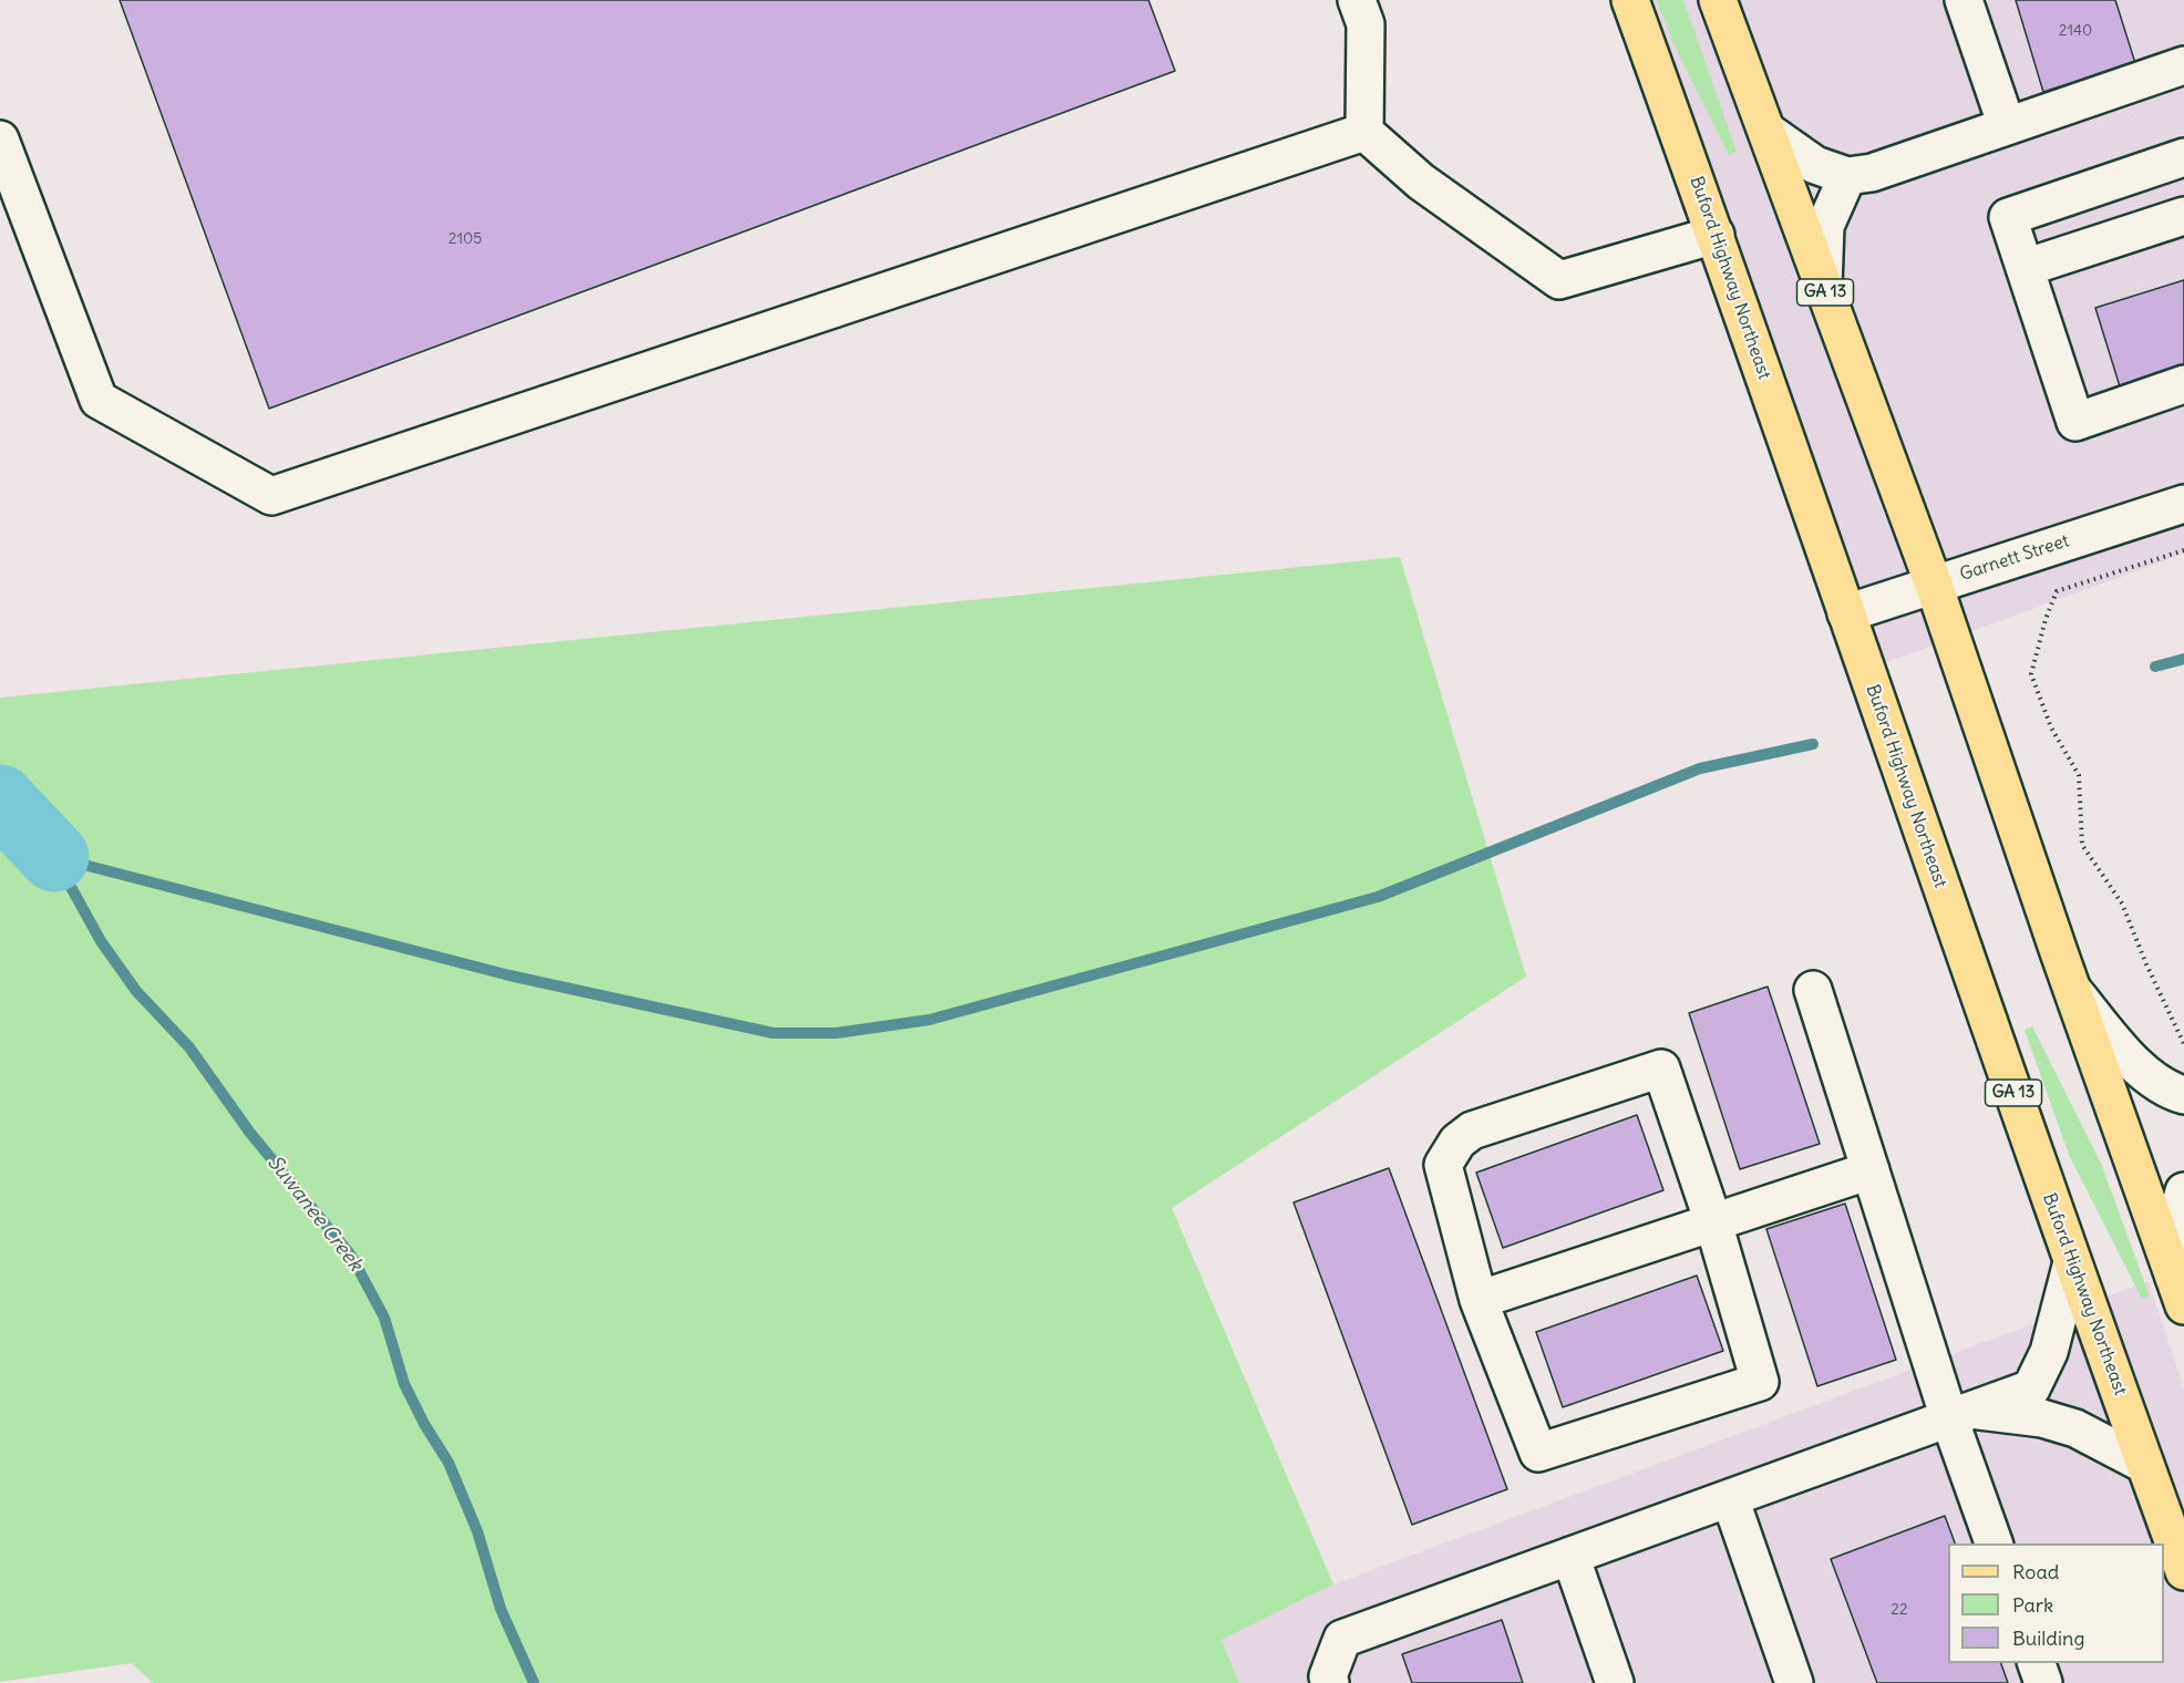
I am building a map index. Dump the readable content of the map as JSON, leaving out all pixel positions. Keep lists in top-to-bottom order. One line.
{"streets":{"main road":["Buford Highway Northeast","GA 13"],"street":["Garnett Street"]},"crossings":[["Buford Highway Northeast","Garnett Street"],["GA 13","Garnett Street"]],"water":["Suwanee Creek"],"house_numbers":["2140","2105","22"],"legend":["Road","Park","Building"]}
